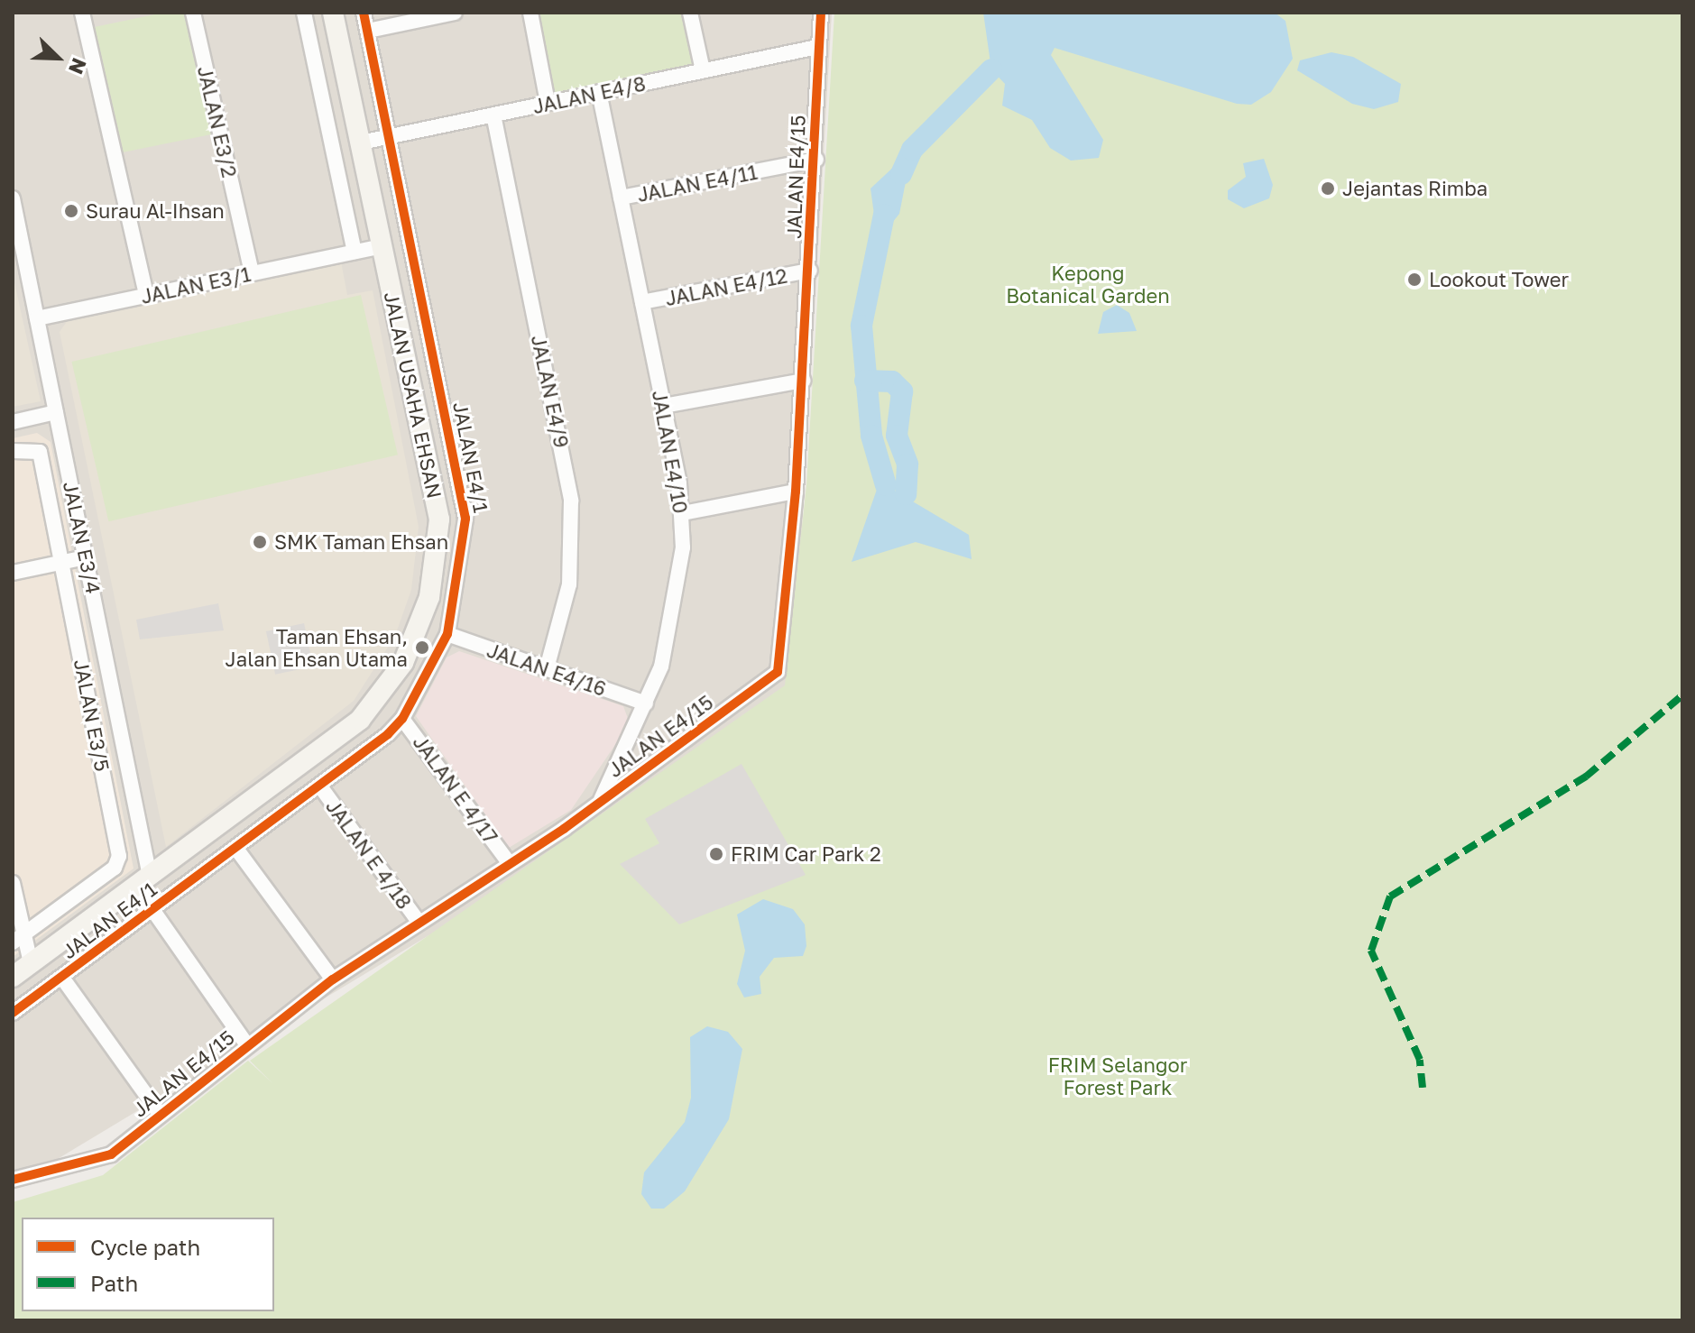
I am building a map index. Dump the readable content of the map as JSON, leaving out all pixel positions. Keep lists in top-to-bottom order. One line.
{"streets":{"street":["JALAN E4/8","JALAN E3/2","JALAN E4/15","JALAN E4/11","JALAN E3/1","JALAN E4/12","JALAN E4/9","JALAN USAHA EHSAN","JALAN E4/10","JALAN E4/1","JALAN E3/4","JALAN E4/16","JALAN E3/5","JALAN E 4/17","JALAN E 4/18"]},"crossings":[["JALAN E4/8","JALAN E4/15"],["JALAN E4/8","JALAN E4/9"],["JALAN E4/8","JALAN USAHA EHSAN"],["JALAN E4/8","JALAN E4/10"],["JALAN E4/8","JALAN E4/1"],["JALAN E3/2","JALAN E3/1"],["JALAN E4/15","JALAN E4/11"],["JALAN E4/15","JALAN E4/12"],["JALAN E4/15","JALAN E4/10"],["JALAN E4/15","JALAN E3/4"],["JALAN E4/15","JALAN E 4/17"],["JALAN E4/15","JALAN E 4/18"],["JALAN E4/11","JALAN E4/10"],["JALAN E3/1","JALAN USAHA EHSAN"],["JALAN E3/1","JALAN E3/4"],["JALAN E4/12","JALAN E4/10"],["JALAN E4/9","JALAN E4/16"],["JALAN USAHA EHSAN","JALAN E4/1"],["JALAN USAHA EHSAN","JALAN E3/4"],["JALAN E4/10","JALAN E4/16"],["JALAN E4/1","JALAN E3/4"],["JALAN E4/1","JALAN E4/16"],["JALAN E4/1","JALAN E 4/17"],["JALAN E4/1","JALAN E 4/18"]],"parks":["Kepong Botanical Garden","FRIM Selangor Forest Park"],"places":["Jejantas Rimba","Surau Al-Ihsan","Lookout Tower","SMK Taman Ehsan","Taman Ehsan, Jalan Ehsan Utama","FRIM Car Park 2"],"legend":["Cycle path","Path"],"north":"bottom right"}
